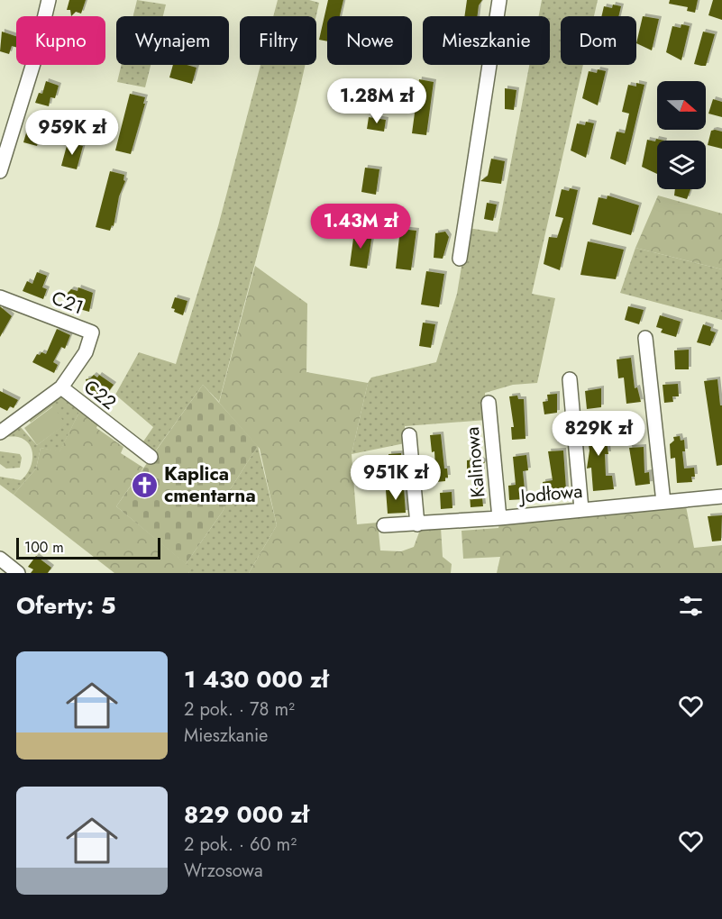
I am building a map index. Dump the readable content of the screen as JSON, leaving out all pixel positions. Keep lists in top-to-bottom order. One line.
{"streets":{"street":["C21","C22","Kalinowa","Jodłowa"]},"crossings":[["C21","C22"],["Kalinowa","Jodłowa"]],"places":{"church":["Kaplica cmentarna"]},"scale_bar":"100 m","north":"right","page":{"chip":["Kupno","Wynajem","Filtry","Nowe","Mieszkanie","Dom"],"price":["1.28M zł","959K zł","1.43M zł","829K zł","951K zł"],"scale":"100 m","heading":"Oferty: 5","list":[{"name":"1 430 000 zł","note":"2 pok. · 78 m² · Mieszkanie"},{"name":"829 000 zł","note":"2 pok. · 60 m² · Wrzosowa"}]}}
